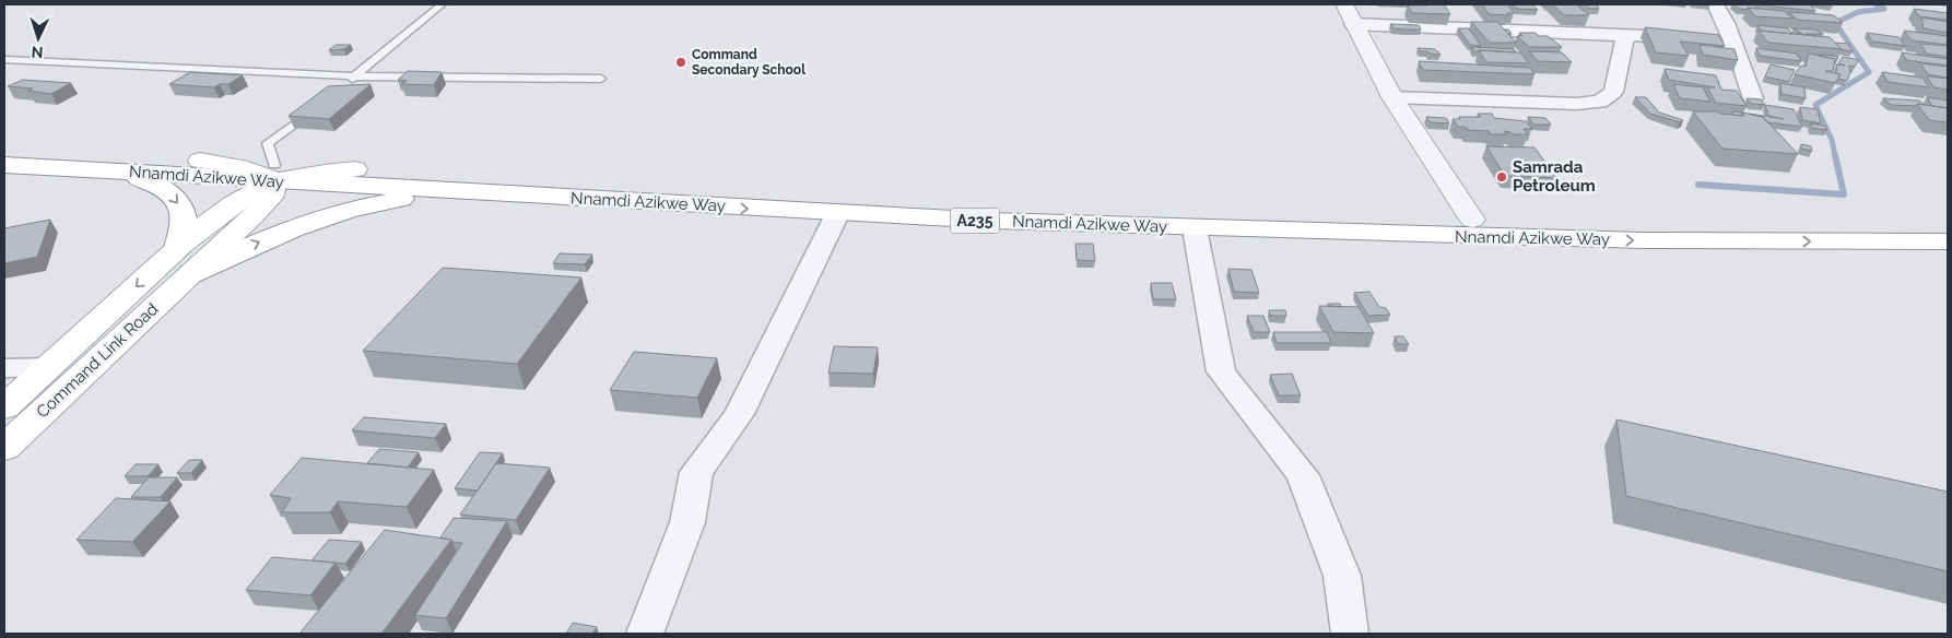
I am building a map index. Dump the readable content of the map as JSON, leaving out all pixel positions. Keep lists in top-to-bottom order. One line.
{"streets":{"main road":["Nnamdi Azikwe Way","A235","Command Link Road"]},"places":["Command Secondary School","Samrada Petroleum"],"north":"bottom"}
